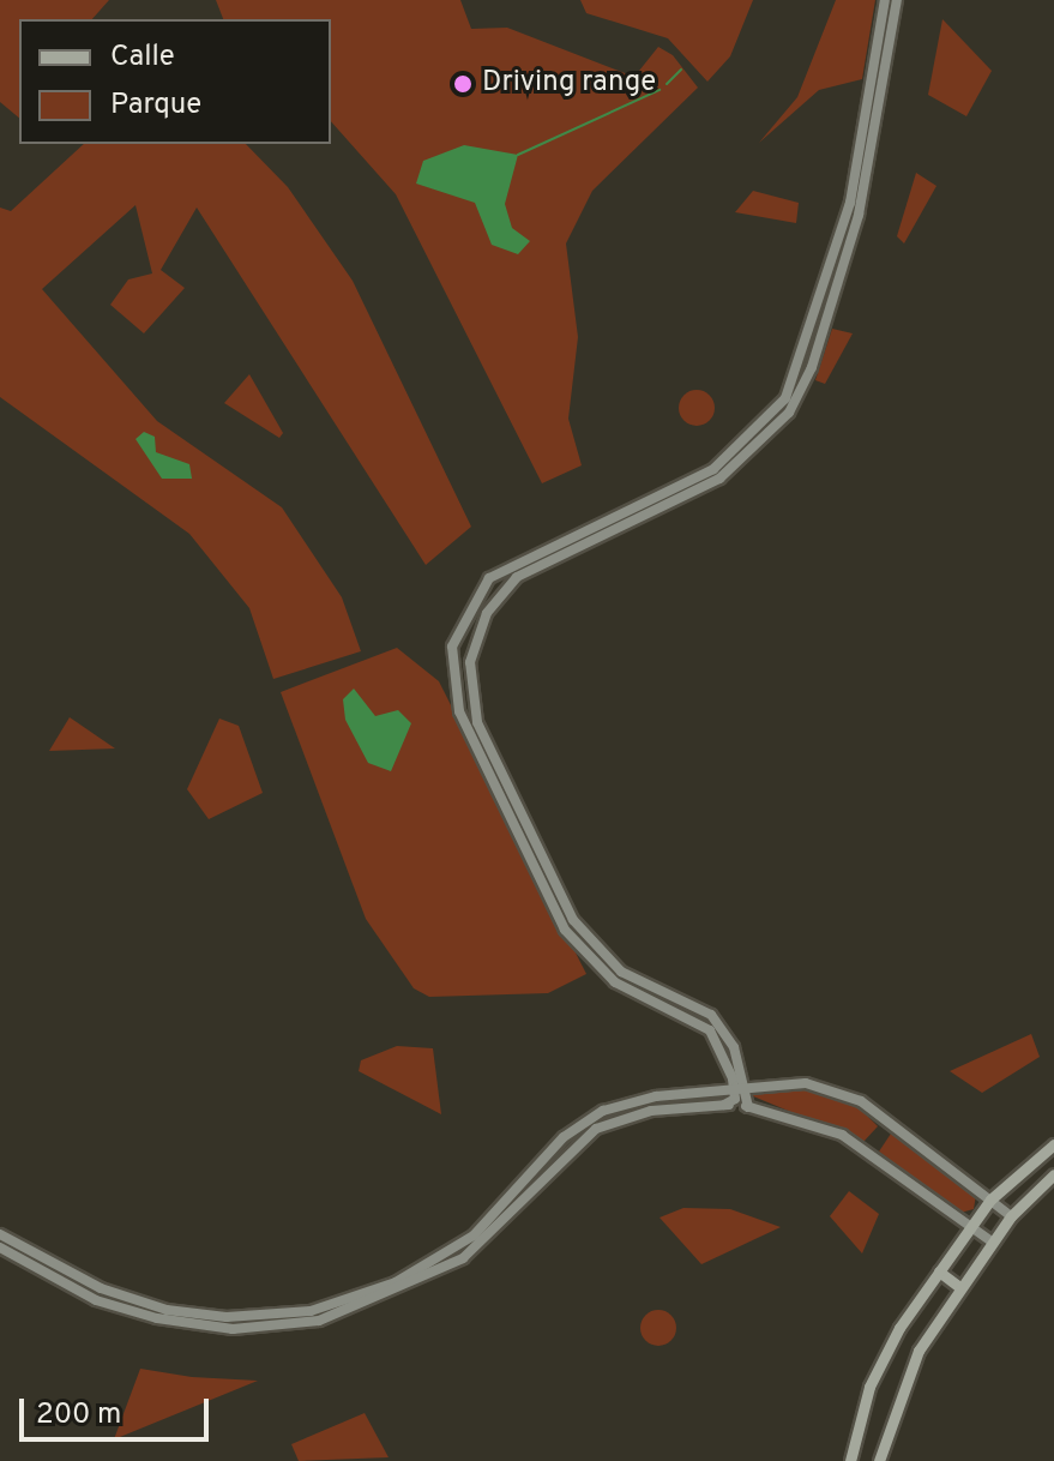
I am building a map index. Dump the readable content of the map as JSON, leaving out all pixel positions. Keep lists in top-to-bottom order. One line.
{"places":["Driving range"],"legend":["Calle","Parque"],"scale_bar":"200 m"}
